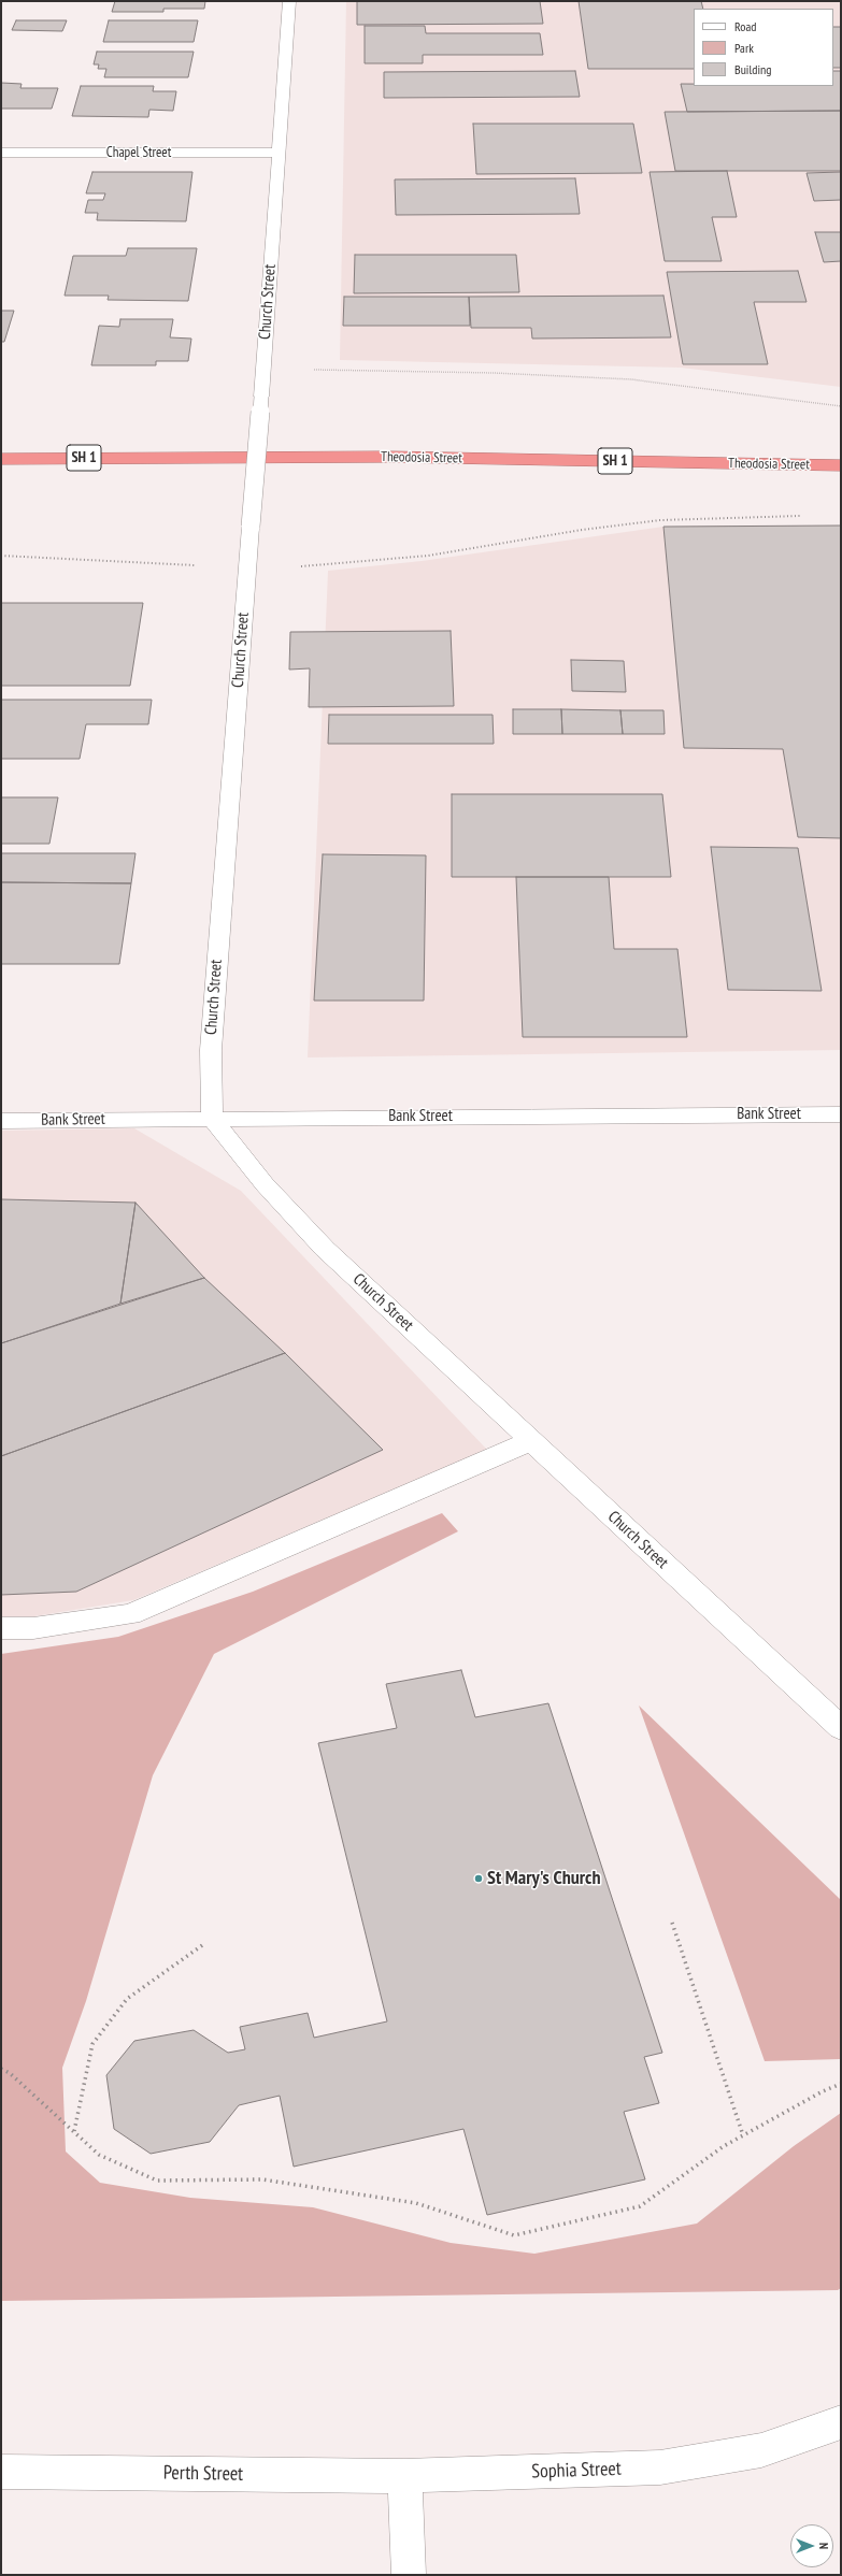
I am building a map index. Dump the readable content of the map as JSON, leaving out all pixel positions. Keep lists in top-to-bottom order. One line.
{"streets":{"highway":["SH 1","Theodosia Street"],"street":["Chapel Street","Church Street","Bank Street","Sophia Street","Perth Street"]},"crossings":[["Chapel Street","Church Street"],["Church Street","Bank Street"],["Sophia Street","Perth Street"]],"places":["St Mary's Church"],"legend":["Road","Park","Building"],"north":"right"}
